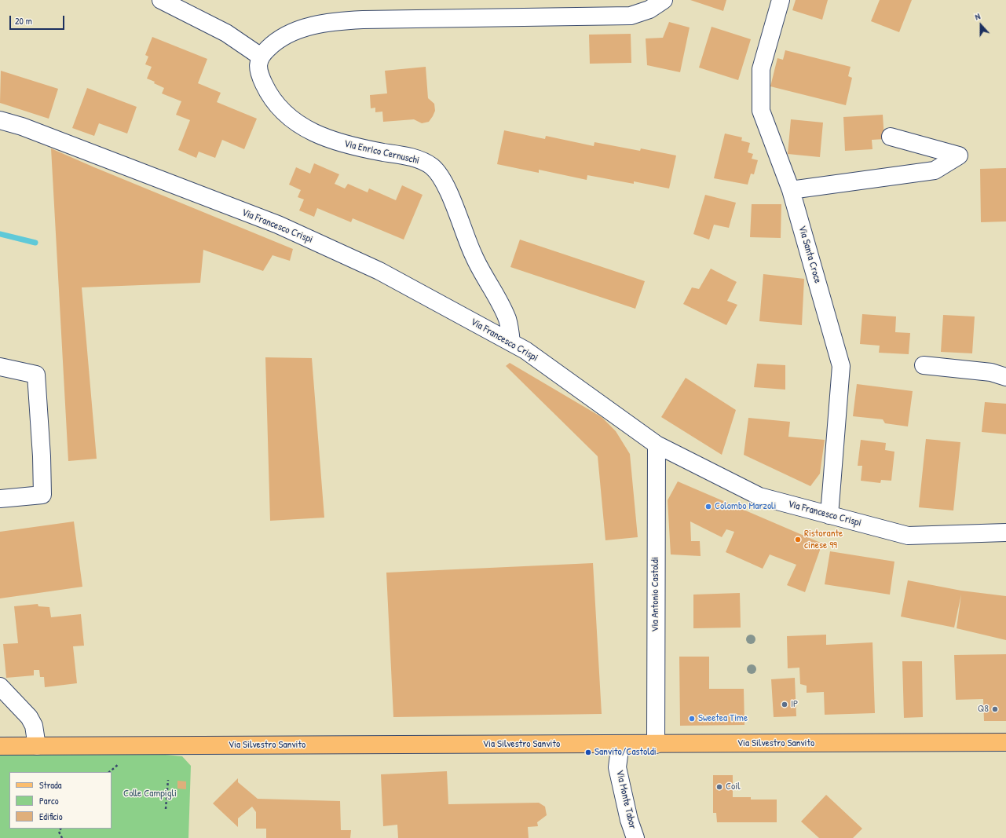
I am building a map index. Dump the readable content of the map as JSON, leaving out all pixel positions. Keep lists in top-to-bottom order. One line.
{"streets":{"main road":["Via Silvestro Sanvito"],"street":["Via Enrico Cernuschi","Via Francesco Crispi","Via Santa Croce","Via Antonio Castoldi","Via Monte Tabor"]},"crossings":[["Via Enrico Cernuschi","Via Francesco Crispi"],["Via Francesco Crispi","Via Santa Croce"],["Via Francesco Crispi","Via Antonio Castoldi"],["Via Antonio Castoldi","Via Silvestro Sanvito"],["Via Silvestro Sanvito","Via Monte Tabor"]],"parks":["Colle Campigli"],"places":["Colombo Marzoli","Ristorante cinese 99","IP","Q8","Sweetea Time","Sanvito/Castoldi","Coil"],"legend":["Strada","Parco","Edificio"],"scale_bar":"20 m","north":"top"}
